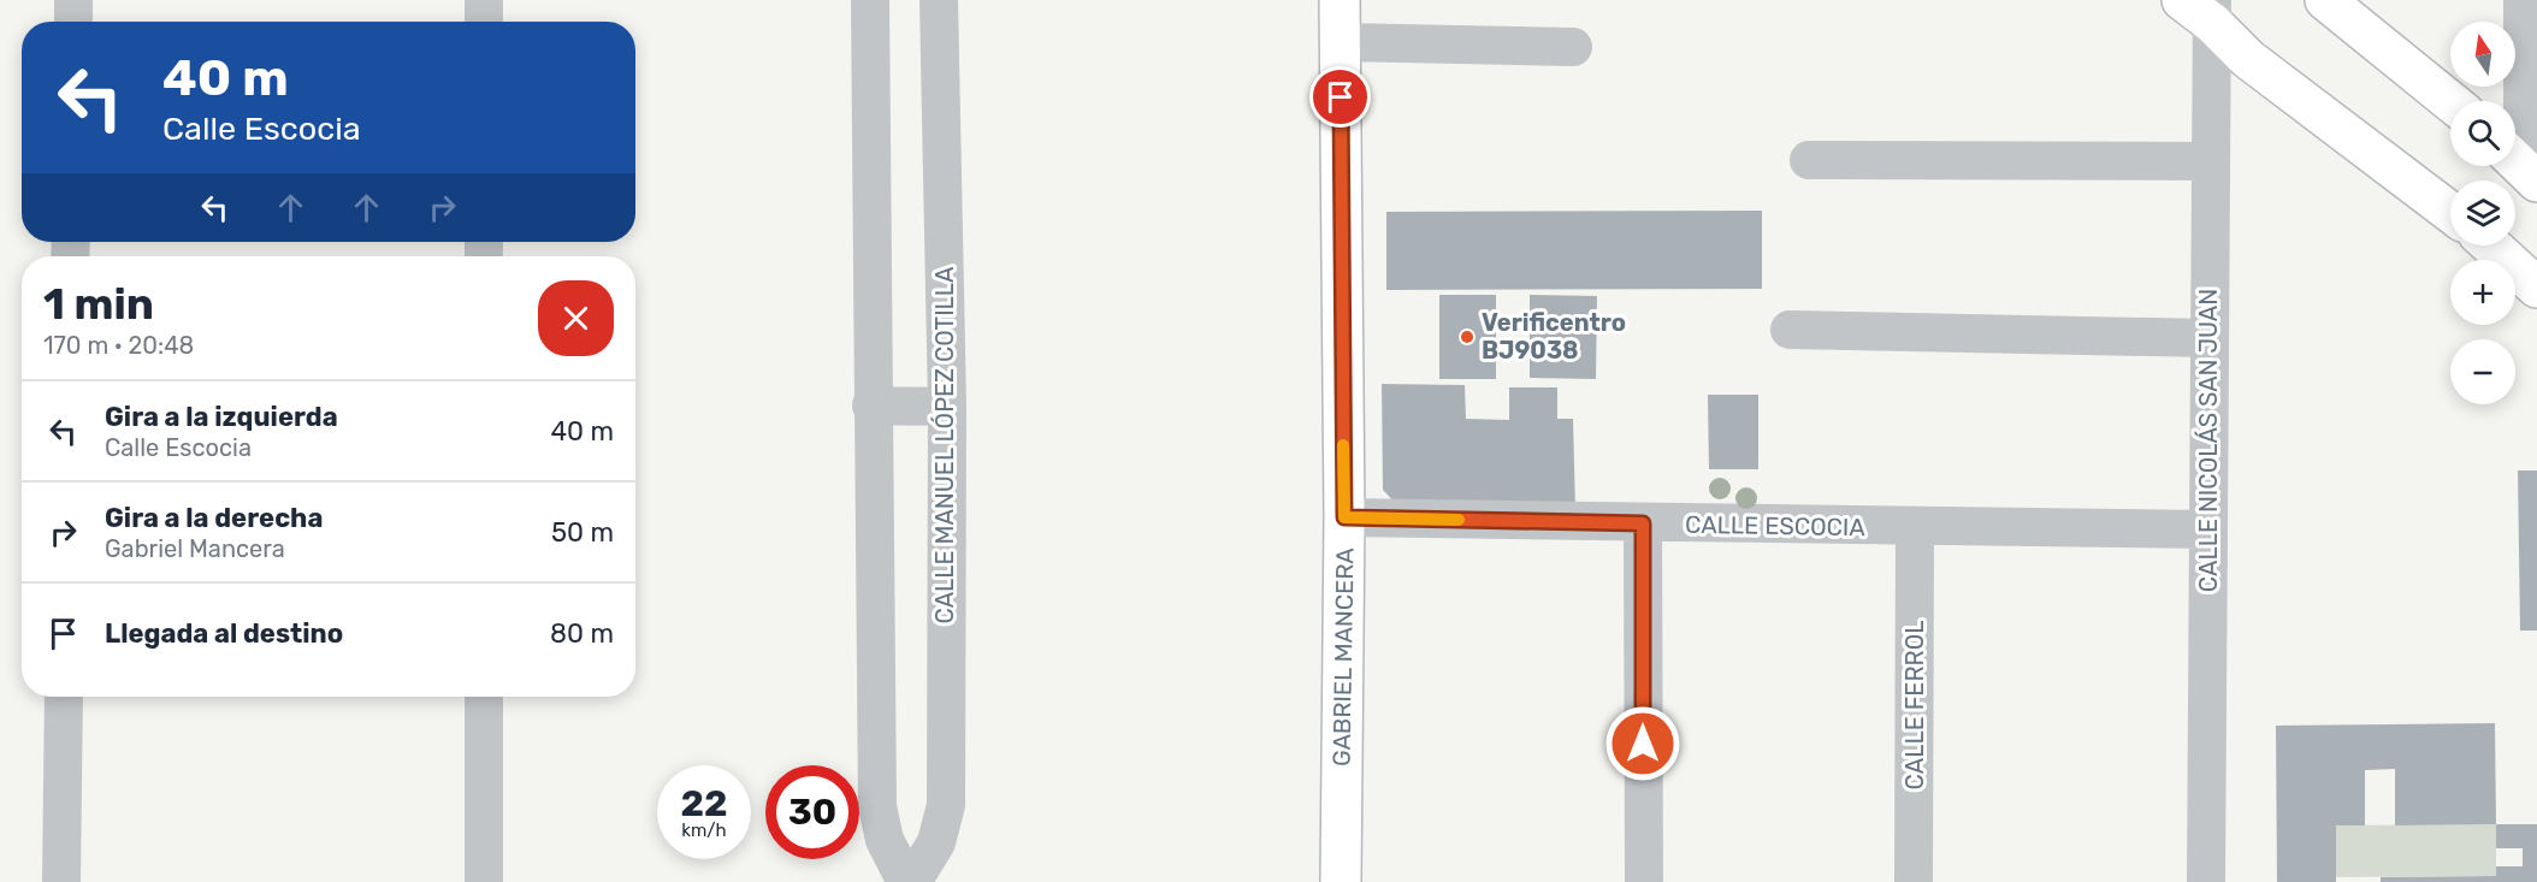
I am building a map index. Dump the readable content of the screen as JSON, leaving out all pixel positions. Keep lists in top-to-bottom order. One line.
{"streets":{"main road":["GABRIEL MANCERA"],"street":["CALLE NICOLÁS SAN JUAN","CALLE MANUEL LÓPEZ COTILLA","CALLE ESCOCIA","CALLE FERROL"]},"crossings":[["CALLE NICOLÁS SAN JUAN","CALLE ESCOCIA"],["CALLE ESCOCIA","GABRIEL MANCERA"],["CALLE ESCOCIA","CALLE FERROL"]],"places":["Verificentro BJ9038"],"north":"top","page":{"map_buttons":["+","−"],"turn":["40 m","Calle Escocia"],"heading":["1 min","170 m · 20:48"],"list":[{"name":"Gira a la izquierda","note":"Calle Escocia","value":"40 m"},{"name":"Gira a la derecha","note":"Gabriel Mancera","value":"50 m"},{"name":"Llegada al destino","value":"80 m"}],"speed":"22 km/h","limit":"30"}}
